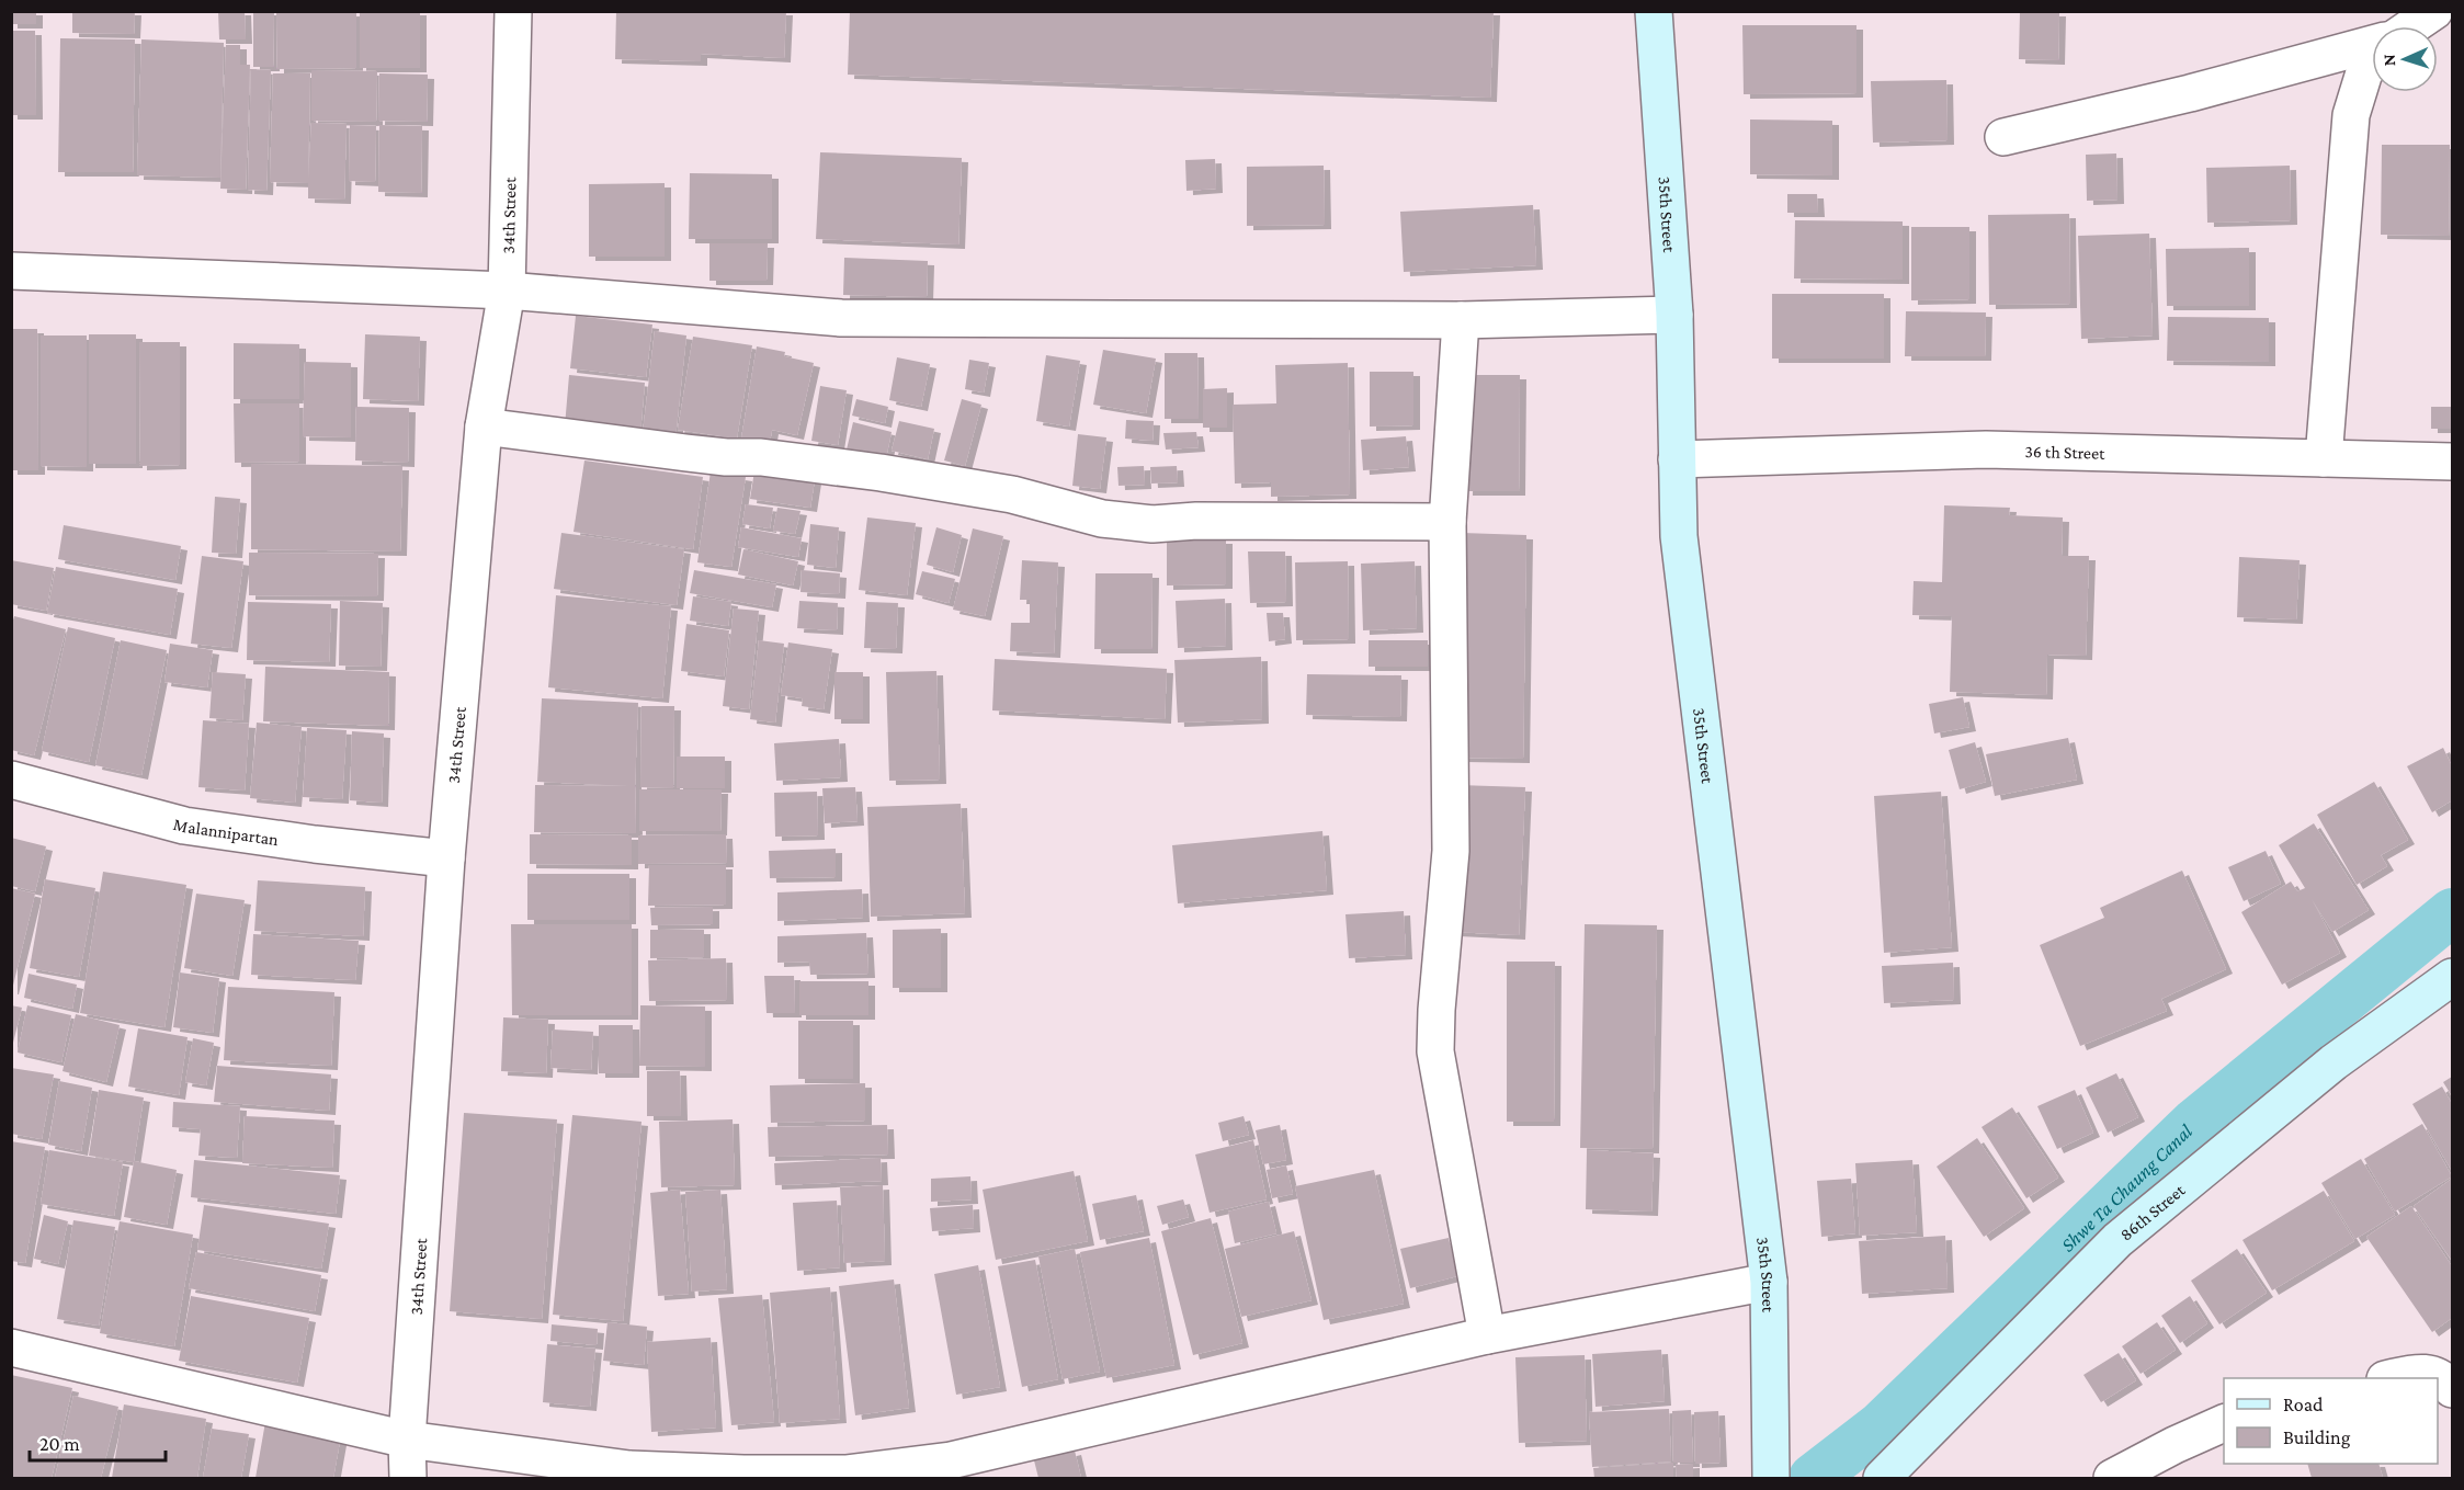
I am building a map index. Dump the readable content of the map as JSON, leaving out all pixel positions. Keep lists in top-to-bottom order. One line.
{"streets":{"main road":["35th Street","86th Street"],"street":["34th Street","36 th Street","Malannipartan"]},"crossings":[["34th Street","Malannipartan"],["35th Street","36 th Street"]],"water":["Shwe Ta Chaung Canal"],"legend":["Road","Building"],"scale_bar":"20 m","north":"left"}
